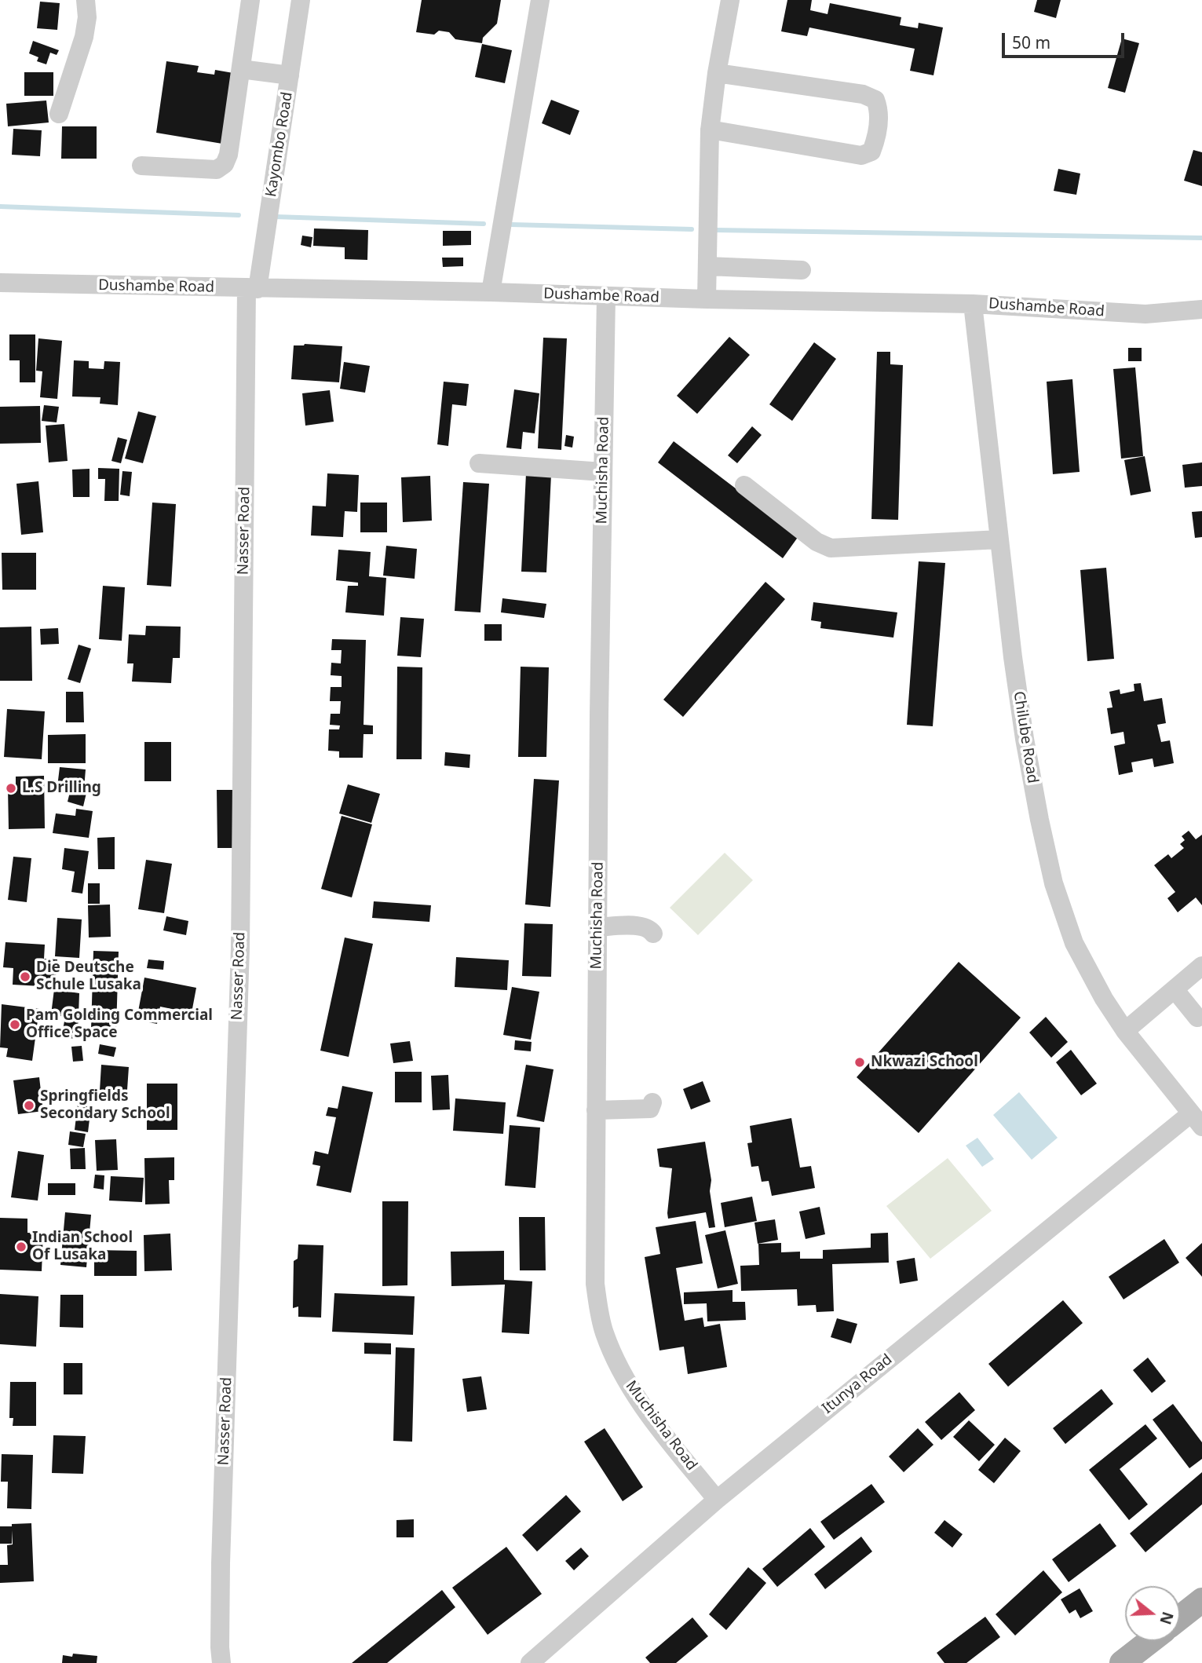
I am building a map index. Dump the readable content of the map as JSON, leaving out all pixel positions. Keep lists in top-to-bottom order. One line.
{"streets":{"street":["Kayombo Road","Dushambe Road","Muchisha Road","Nasser Road","Chilube Road","Itunya Road"]},"crossings":[["Kayombo Road","Dushambe Road"],["Kayombo Road","Nasser Road"],["Dushambe Road","Muchisha Road"],["Dushambe Road","Nasser Road"],["Dushambe Road","Chilube Road"],["Muchisha Road","Itunya Road"],["Chilube Road","Itunya Road"]],"places":["L.S Drilling","Die Deutsche Schule Lusaka","Pam Golding Commercial Office Space","Nkwazi School","Springfields Secondary School","Indian School Of Lusaka"],"scale_bar":"50 m","north":"right"}
